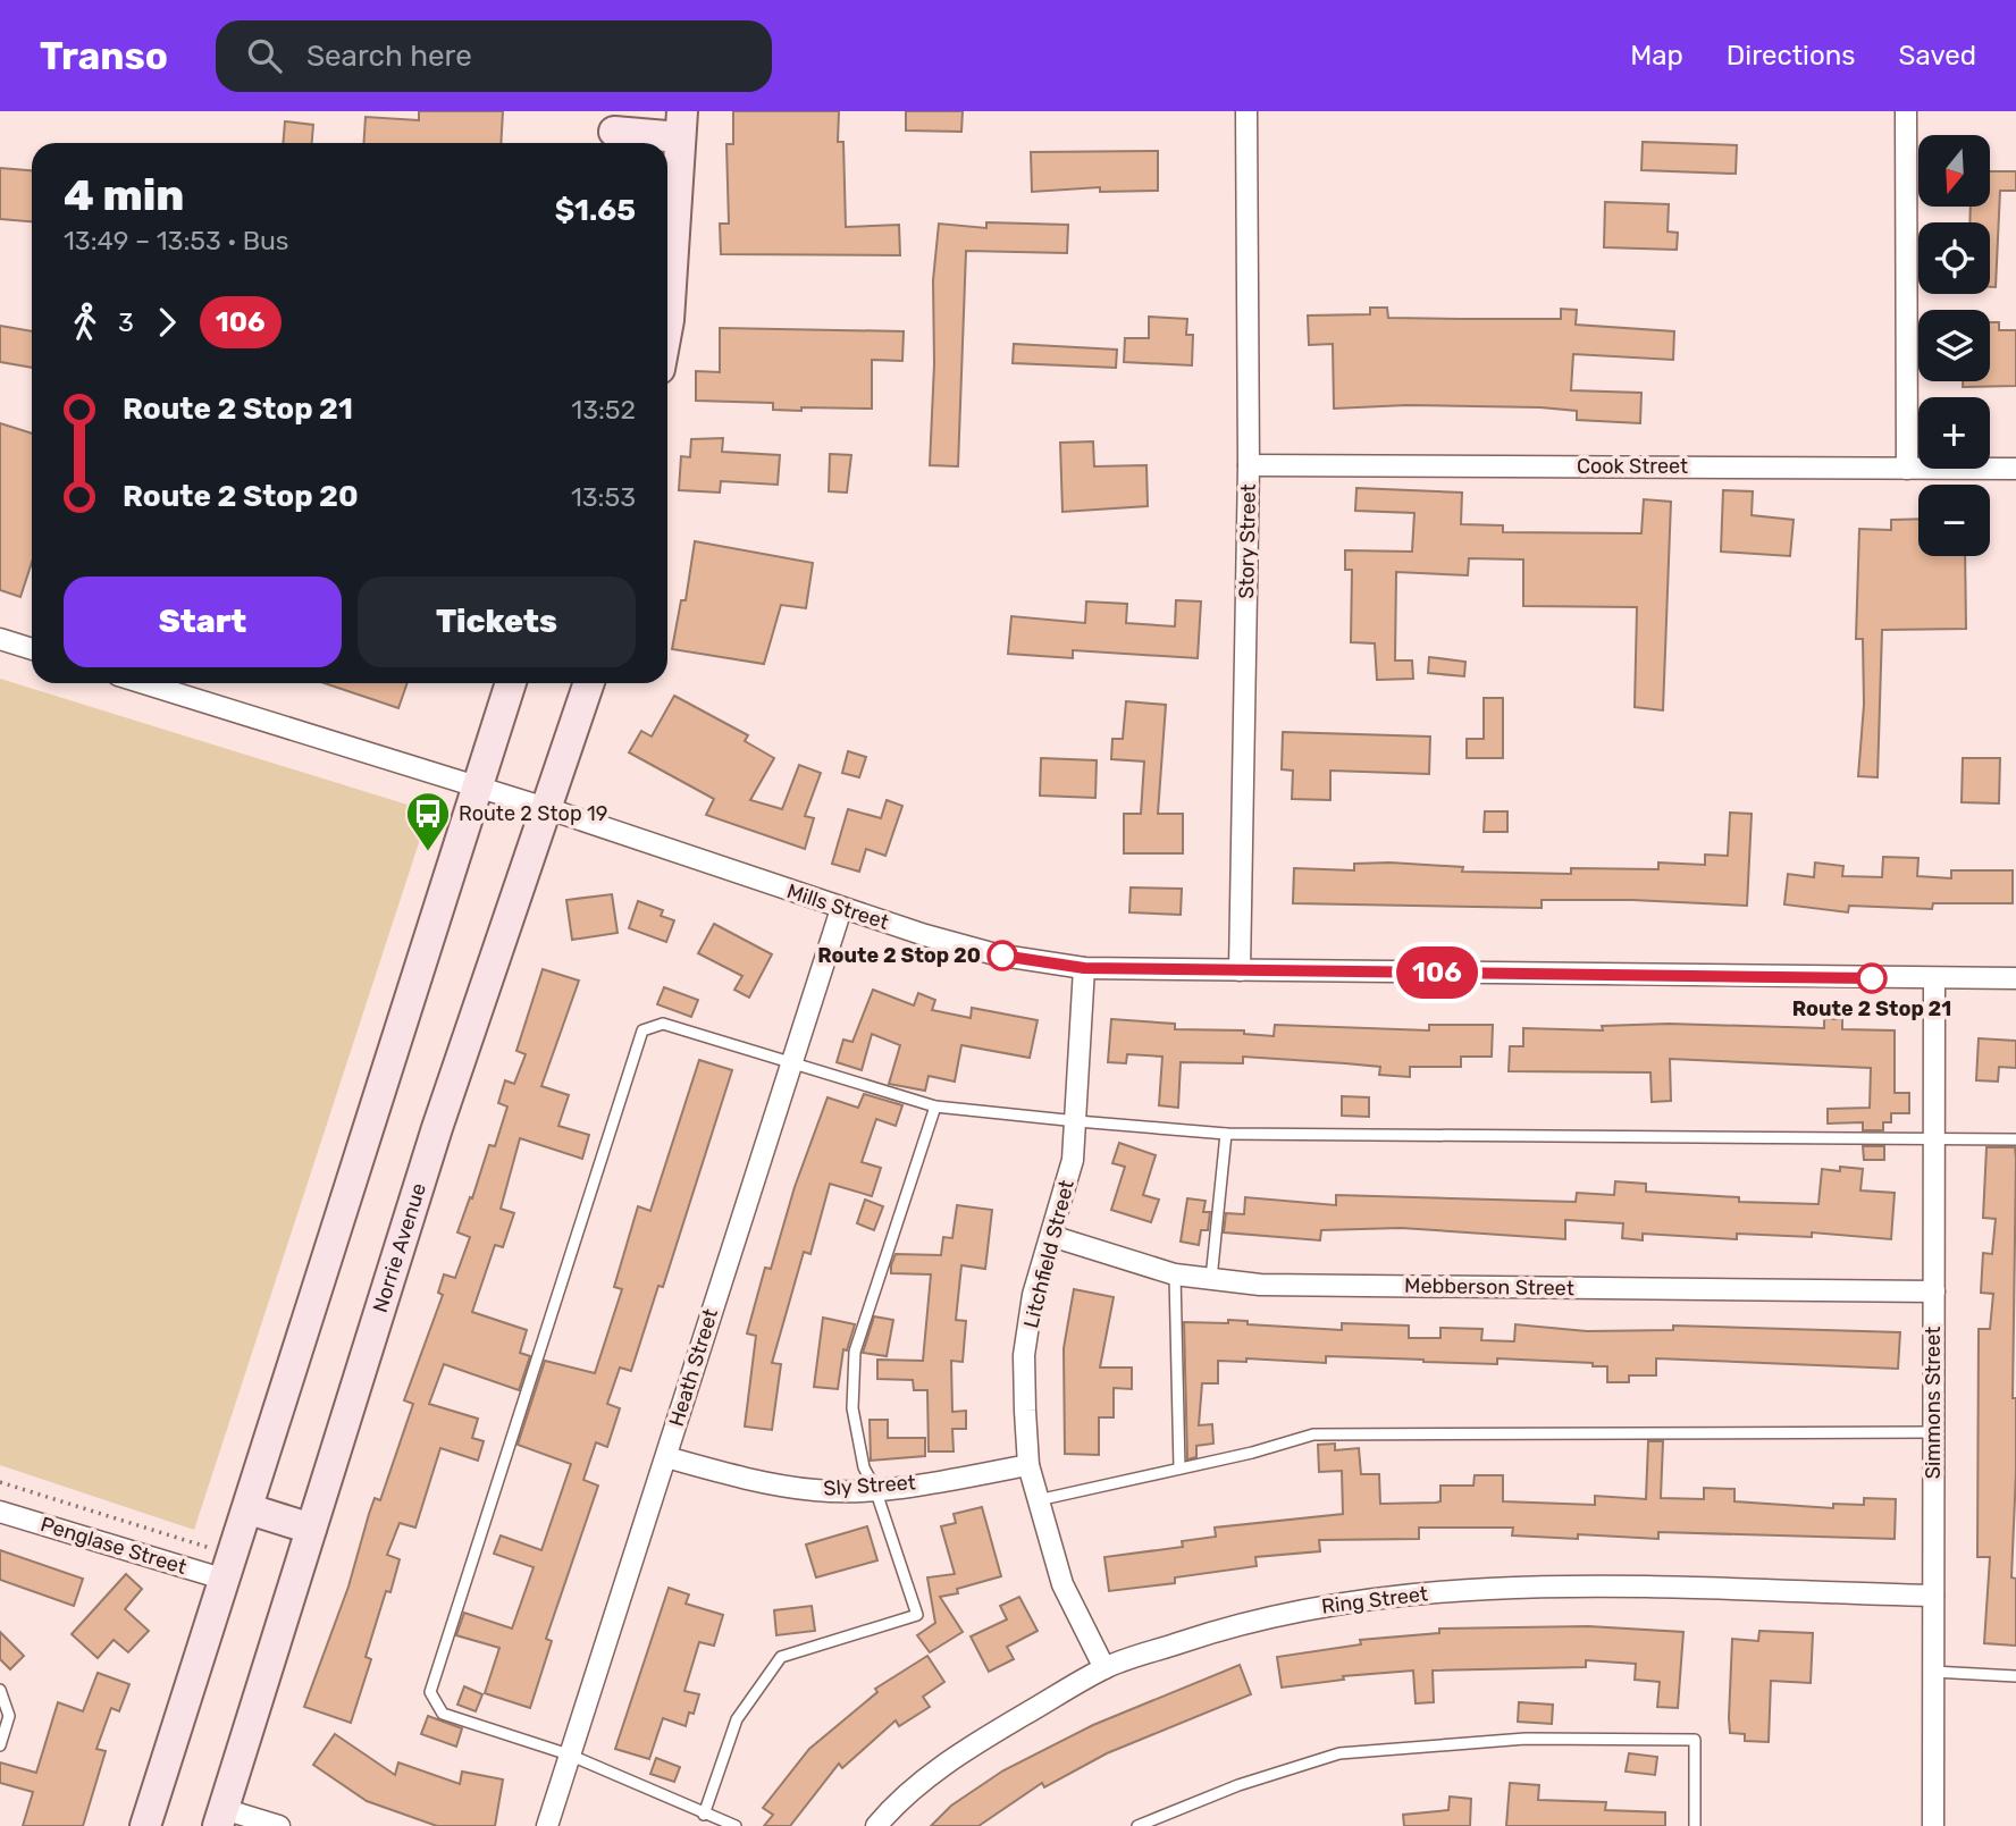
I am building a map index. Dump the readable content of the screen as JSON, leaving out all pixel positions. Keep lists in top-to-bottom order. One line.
{"streets":{"main road":["Norrie Avenue"],"street":["Cook Street","Story Street","Mills Street","Litchfield Street","Mebberson Street","Heath Street","Simmons Street","Sly Street","Penglase Street","Ring Street"]},"crossings":[["Cook Street","Story Street"],["Story Street","Mills Street"],["Mills Street","Norrie Avenue"],["Mills Street","Litchfield Street"],["Mills Street","Heath Street"],["Mills Street","Simmons Street"],["Litchfield Street","Mebberson Street"],["Litchfield Street","Sly Street"],["Litchfield Street","Ring Street"],["Mebberson Street","Simmons Street"],["Heath Street","Sly Street"],["Simmons Street","Ring Street"]],"places":{"bus stop":["Route 2 Stop 19"],"other":["Route 2 Stop 20","Route 2 Stop 21"]},"lines":["bus line 106"],"north":"bottom","page":{"header":"Transo","search":"Search here","nav":["Map","Directions","Saved"],"on_map":"106","map_buttons":["+","−"],"heading":["4 min","13:49 – 13:53 · Bus","$1.65"],"legs":["3","106"],"list":[{"name":"Route 2 Stop 21","value":"13:52"},{"name":"Route 2 Stop 20","value":"13:53"}],"buttons":["Start","Tickets"]}}
